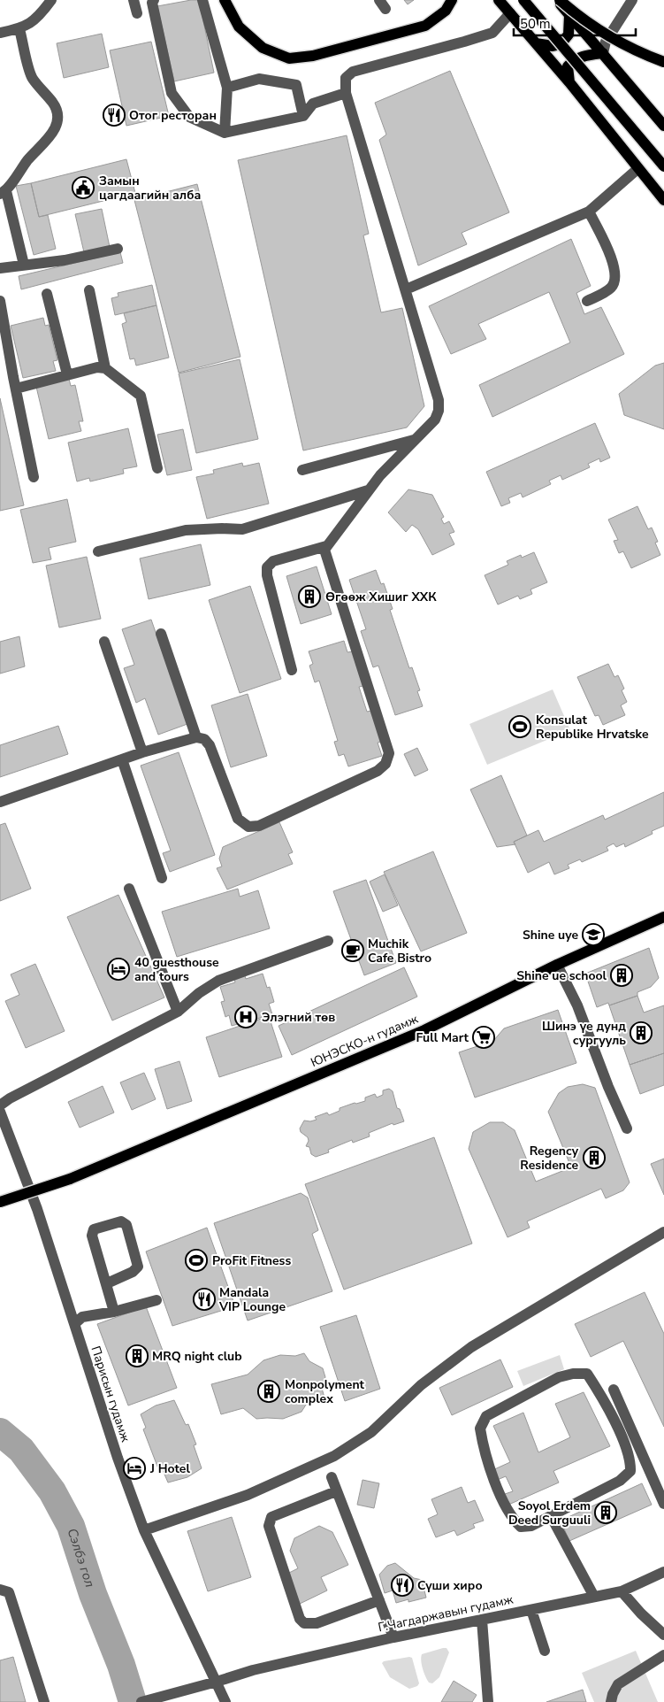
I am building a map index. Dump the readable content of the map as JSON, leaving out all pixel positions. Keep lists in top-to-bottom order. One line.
{"streets":{"main road":["ЮНЭСКО-н гудамж"],"street":["Парисын гудамж","Г.Чагдаржавын гудамж"]},"crossings":[["Парисын гудамж","Г.Чагдаржавын гудамж"]],"water":["Сэлбэ гол"],"places":{"restaurant":["Отог ресторан","Mandala VIP Lounge","Сүши хиро"],"public building":["Замын цагдаагийн алба"],"building":["Өгөөж Хишиг ХХК","Shine ue school","Шинэ үе дунд сургууль","Regency Residence","MRQ night club","Monpolyment complex","Soyol Erdem Deed Surguuli"],"sports":["Konsulat Republike Hrvatske","ProFit Fitness"],"school or university":["Shine uye"],"cafe":["Muchik Cafe Bistro"],"hotel":["40 guesthouse and tours","J Hotel"],"hospital":["Элэгний төв"],"supermarket":["Full Mart"]},"scale_bar":"50 m"}
